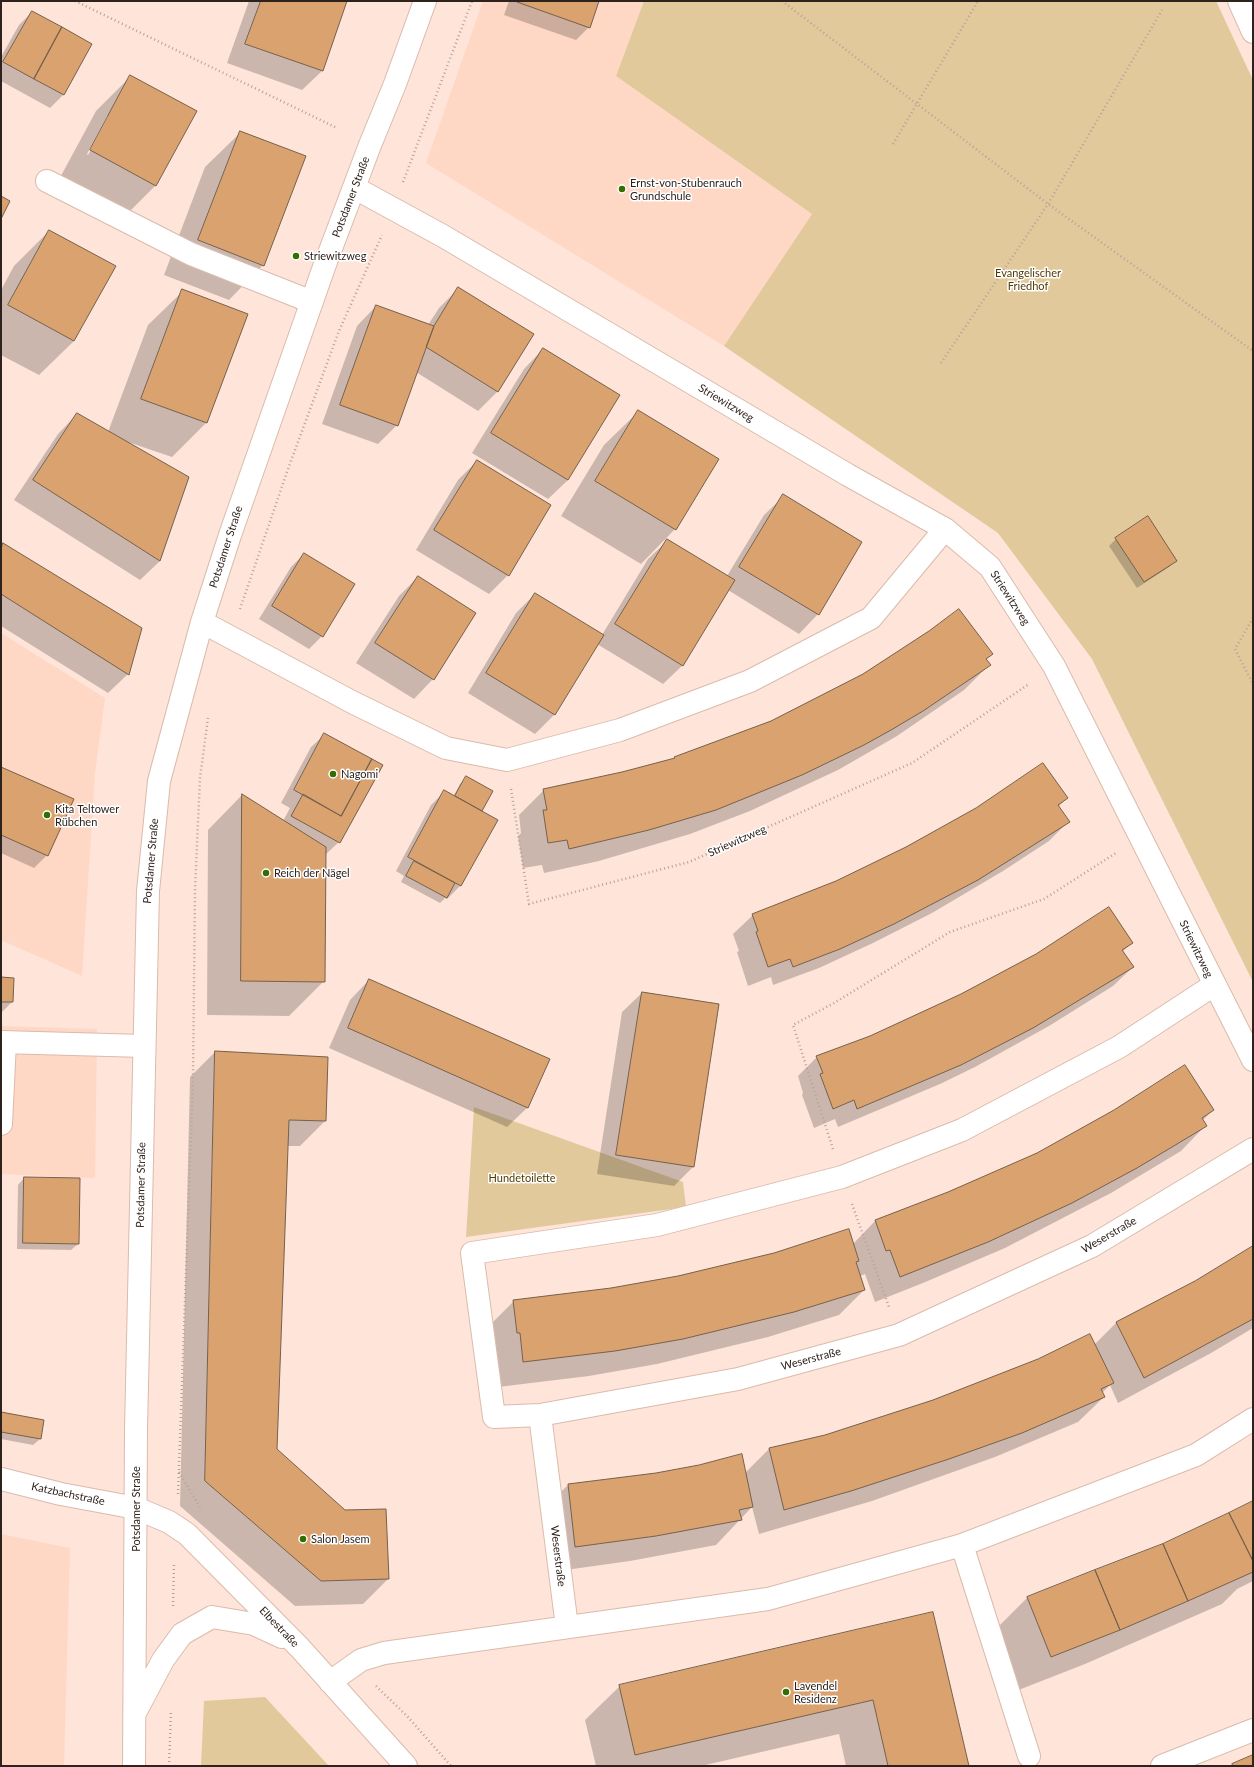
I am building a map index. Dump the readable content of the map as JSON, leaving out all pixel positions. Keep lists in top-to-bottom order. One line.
{"streets":{"street":["Potsdamer Straße","Striewitzweg","Weserstraße","Katzbachstraße","Elbestraße"]},"crossings":[["Potsdamer Straße","Striewitzweg"],["Potsdamer Straße","Katzbachstraße"],["Potsdamer Straße","Elbestraße"],["Katzbachstraße","Elbestraße"]],"parks":["Evangelischer Friedhof","Hundetoilette"],"places":["Ernst-von-Stubenrauch Grundschule","Striewitzweg","Nagomi","Kita Teltower Rübchen","Reich der Nägel","Salon Jasem","Lavendel Residenz"]}
